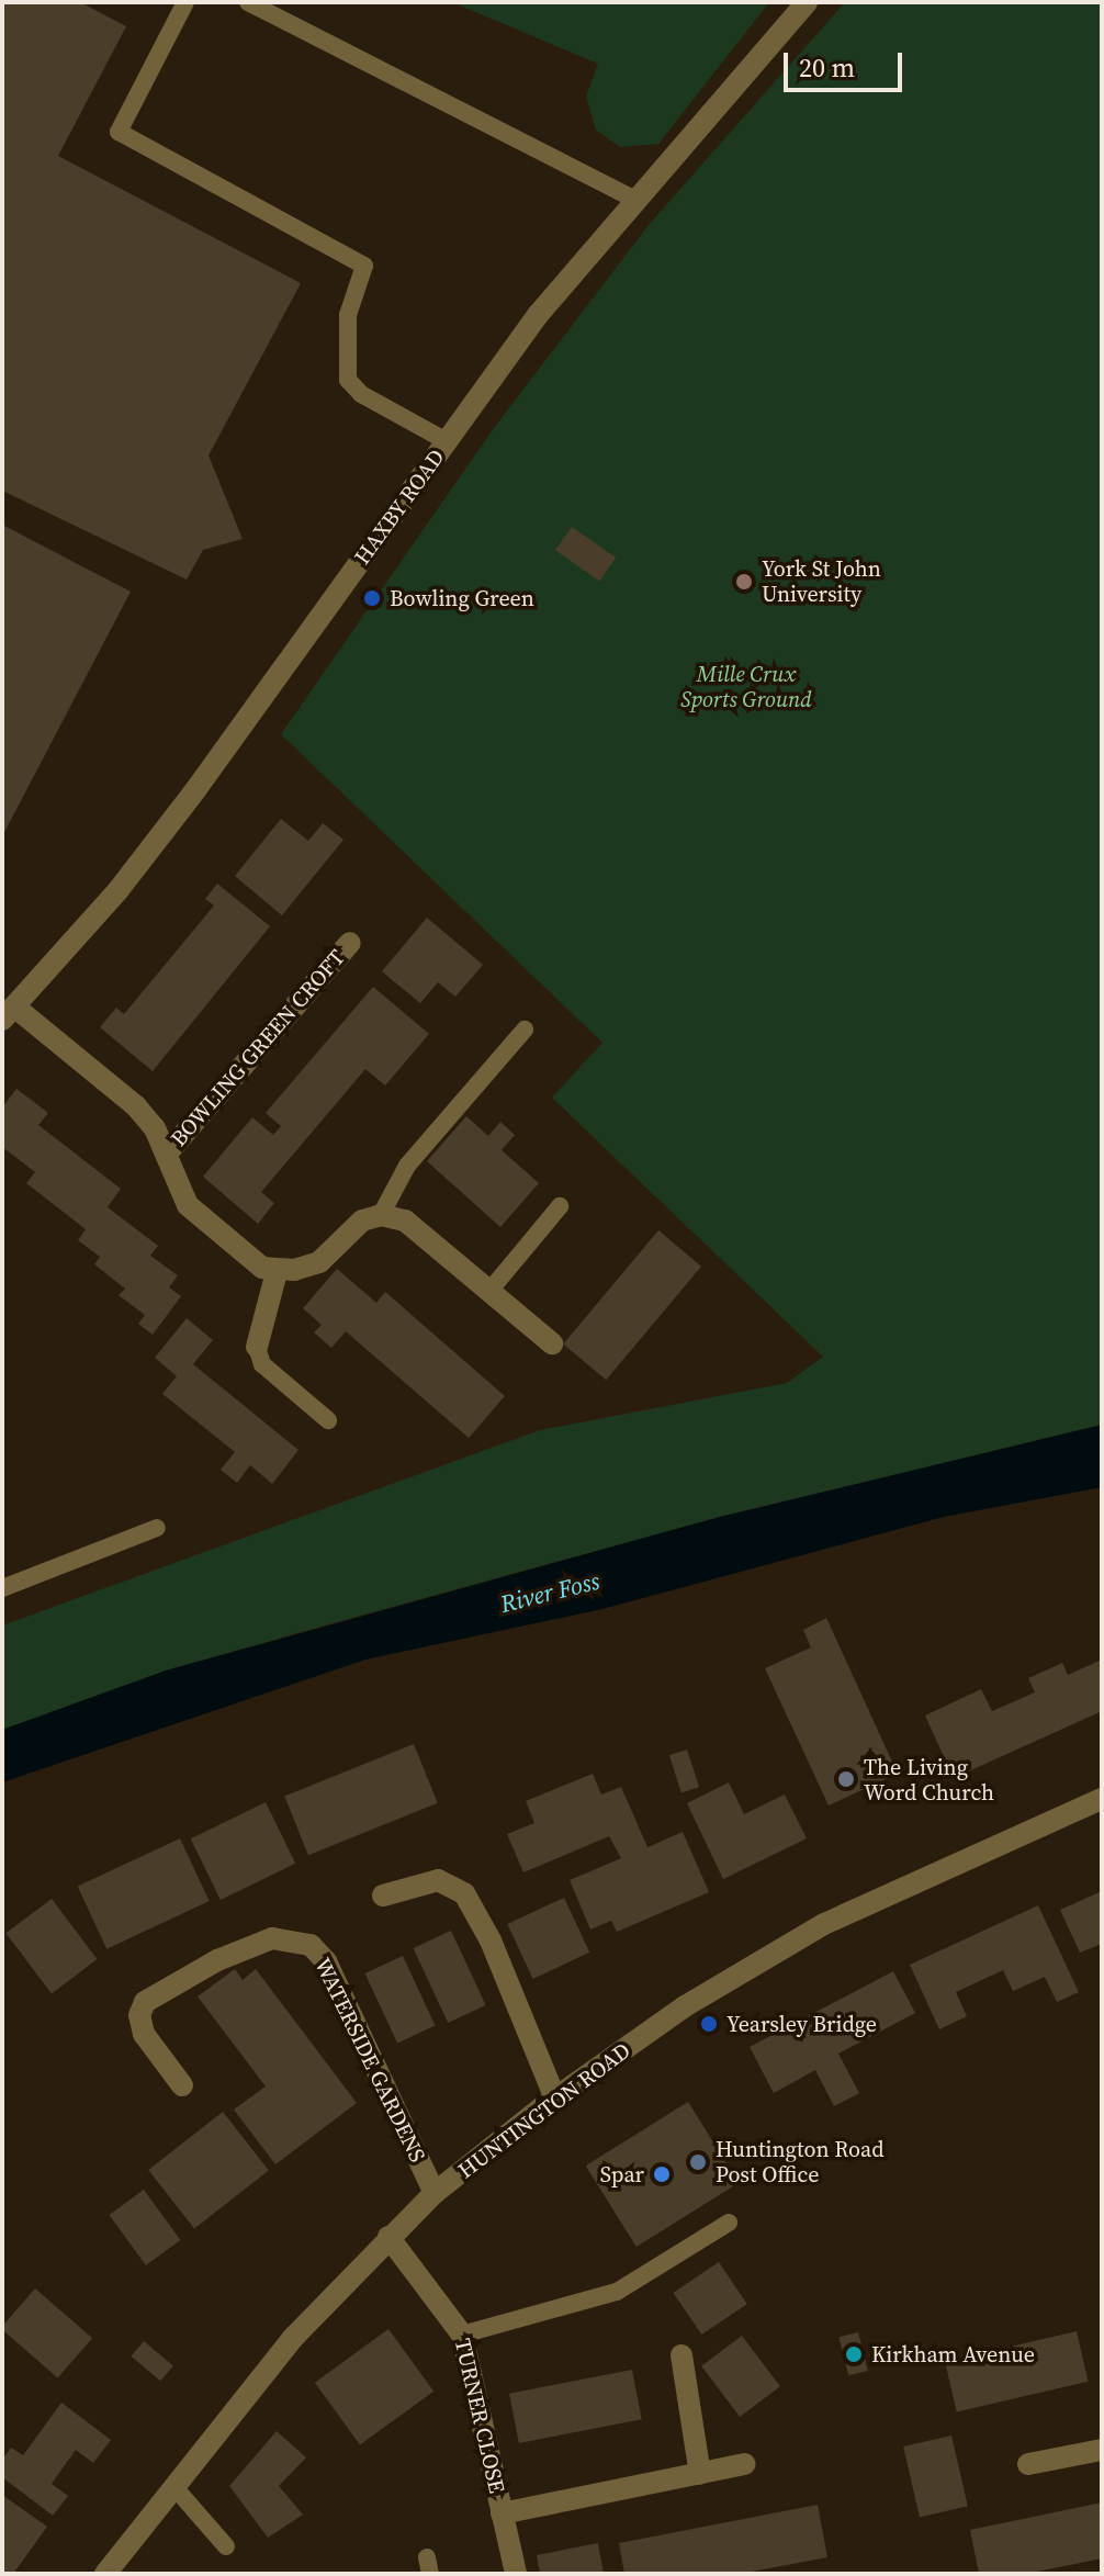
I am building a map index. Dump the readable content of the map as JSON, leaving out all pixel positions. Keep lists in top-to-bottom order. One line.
{"streets":{"street":["HAXBY ROAD","BOWLING GREEN CROFT","WATERSIDE GARDENS","HUNTINGTON ROAD","TURNER CLOSE"]},"crossings":[["WATERSIDE GARDENS","HUNTINGTON ROAD"],["HUNTINGTON ROAD","TURNER CLOSE"]],"water":["River Foss"],"parks":["Mille Crux Sports Ground"],"places":["York St John University","Bowling Green","The Living Word Church","Yearsley Bridge","Huntington Road Post Office","Spar","Kirkham Avenue"],"scale_bar":"20 m"}
